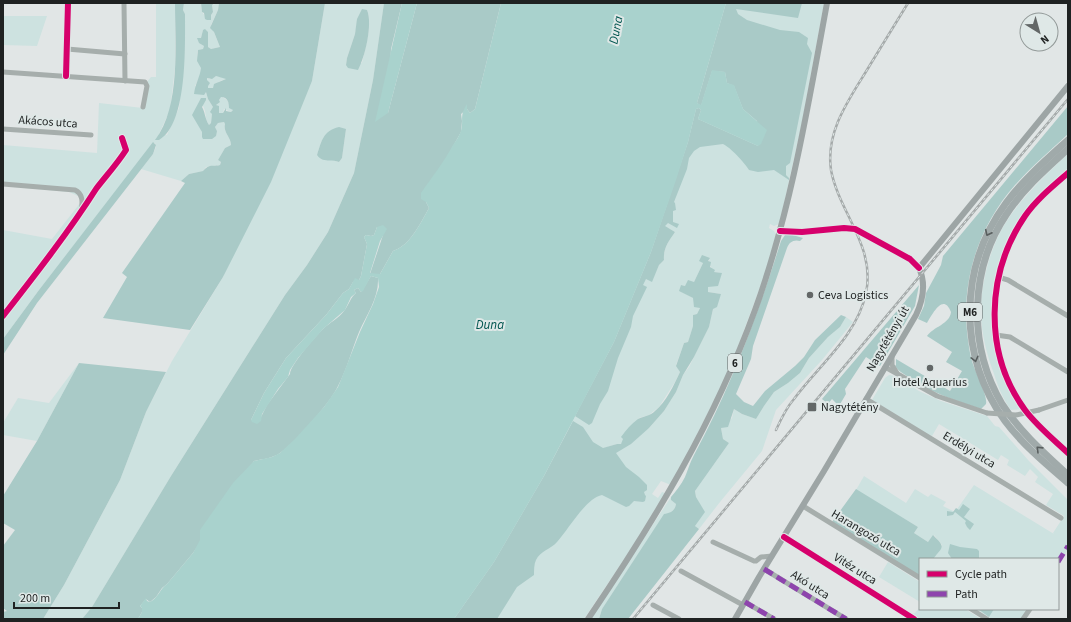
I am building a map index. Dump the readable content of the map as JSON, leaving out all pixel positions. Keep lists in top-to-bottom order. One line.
{"streets":{"highway":["M6"],"main road":["Nagytétényi út","6"],"street":["Akácos utca","Erdélyi utca","Harangozó utca","Vitéz utca","Akó utca"]},"crossings":[["Nagytétényi út","Erdélyi utca"],["Nagytétényi út","Harangozó utca"],["Nagytétényi út","Vitéz utca"],["Nagytétényi út","Akó utca"]],"water":["Duna"],"places":{"other":["Ceva Logistics","Hotel Aquarius"],"transit":["Nagytétény"]},"legend":["Cycle path","Path"],"scale_bar":"200 m","north":"bottom right"}
